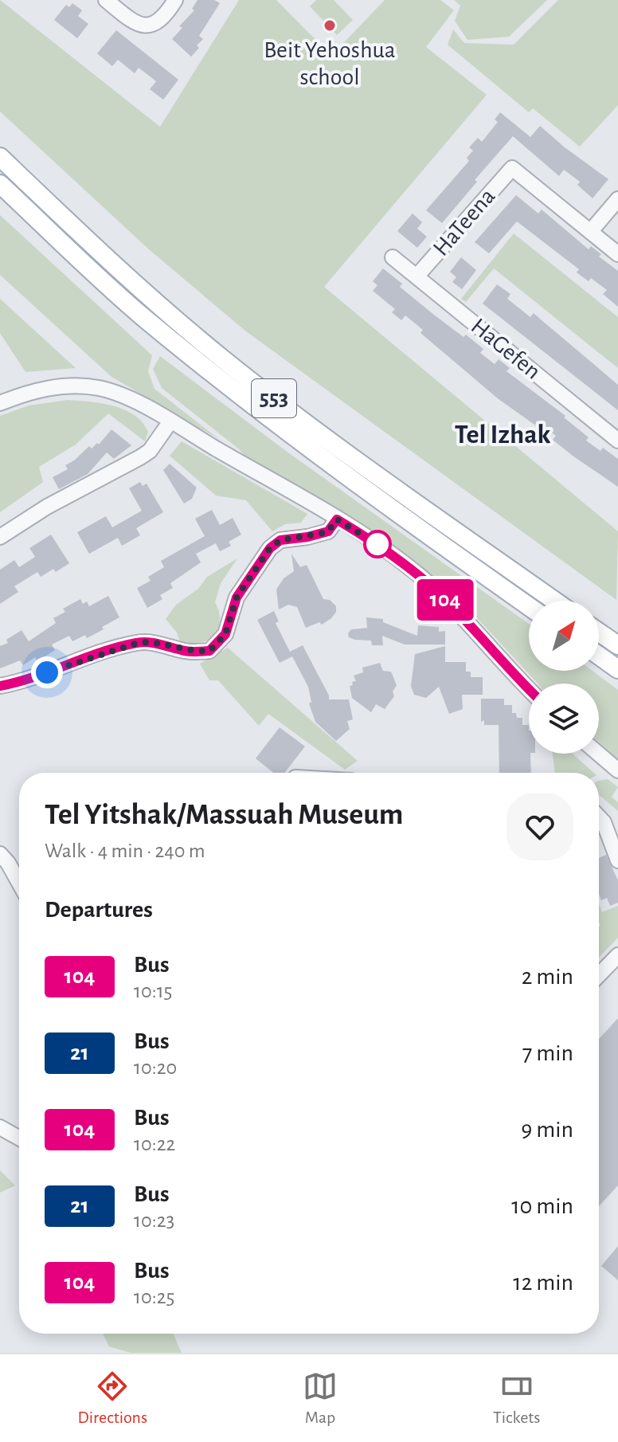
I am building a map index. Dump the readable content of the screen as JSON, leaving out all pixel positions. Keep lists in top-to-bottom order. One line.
{"streets":{"main road":["553"],"street":["HaTeena","HaGefen"]},"crossings":[["HaTeena","HaGefen"]],"districts":["Tel Izhak"],"places":["Beit Yehoshua school"],"lines":["bus line 104"],"north":"top right","page":{"on_map":"104","heading":[["Tel Yitshak/Massuah Museum","Walk · 4 min · 240 m"],"Departures"],"list":[{"mark":"104","name":"Bus","note":"10:15","value":"2 min"},{"mark":"21","name":"Bus","note":"10:20","value":"7 min"},{"mark":"104","name":"Bus","note":"10:22","value":"9 min"},{"mark":"21","name":"Bus","note":"10:23","value":"10 min"},{"mark":"104","name":"Bus","note":"10:25","value":"12 min"}],"tabs":["Directions","Map","Tickets"]}}
